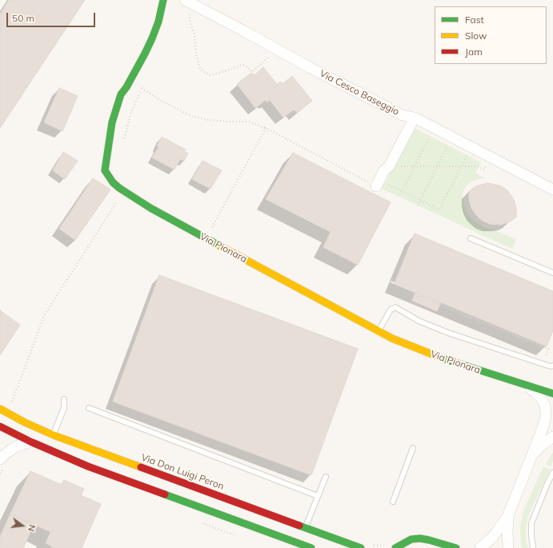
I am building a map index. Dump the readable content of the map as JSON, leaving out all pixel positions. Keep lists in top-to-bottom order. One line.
{"streets":{"street":["Via Cesco Baseggio","Via Pionara","Via Don Luigi Peron"]},"legend":["Fast","Slow","Jam"],"scale_bar":"50 m","north":"right"}
